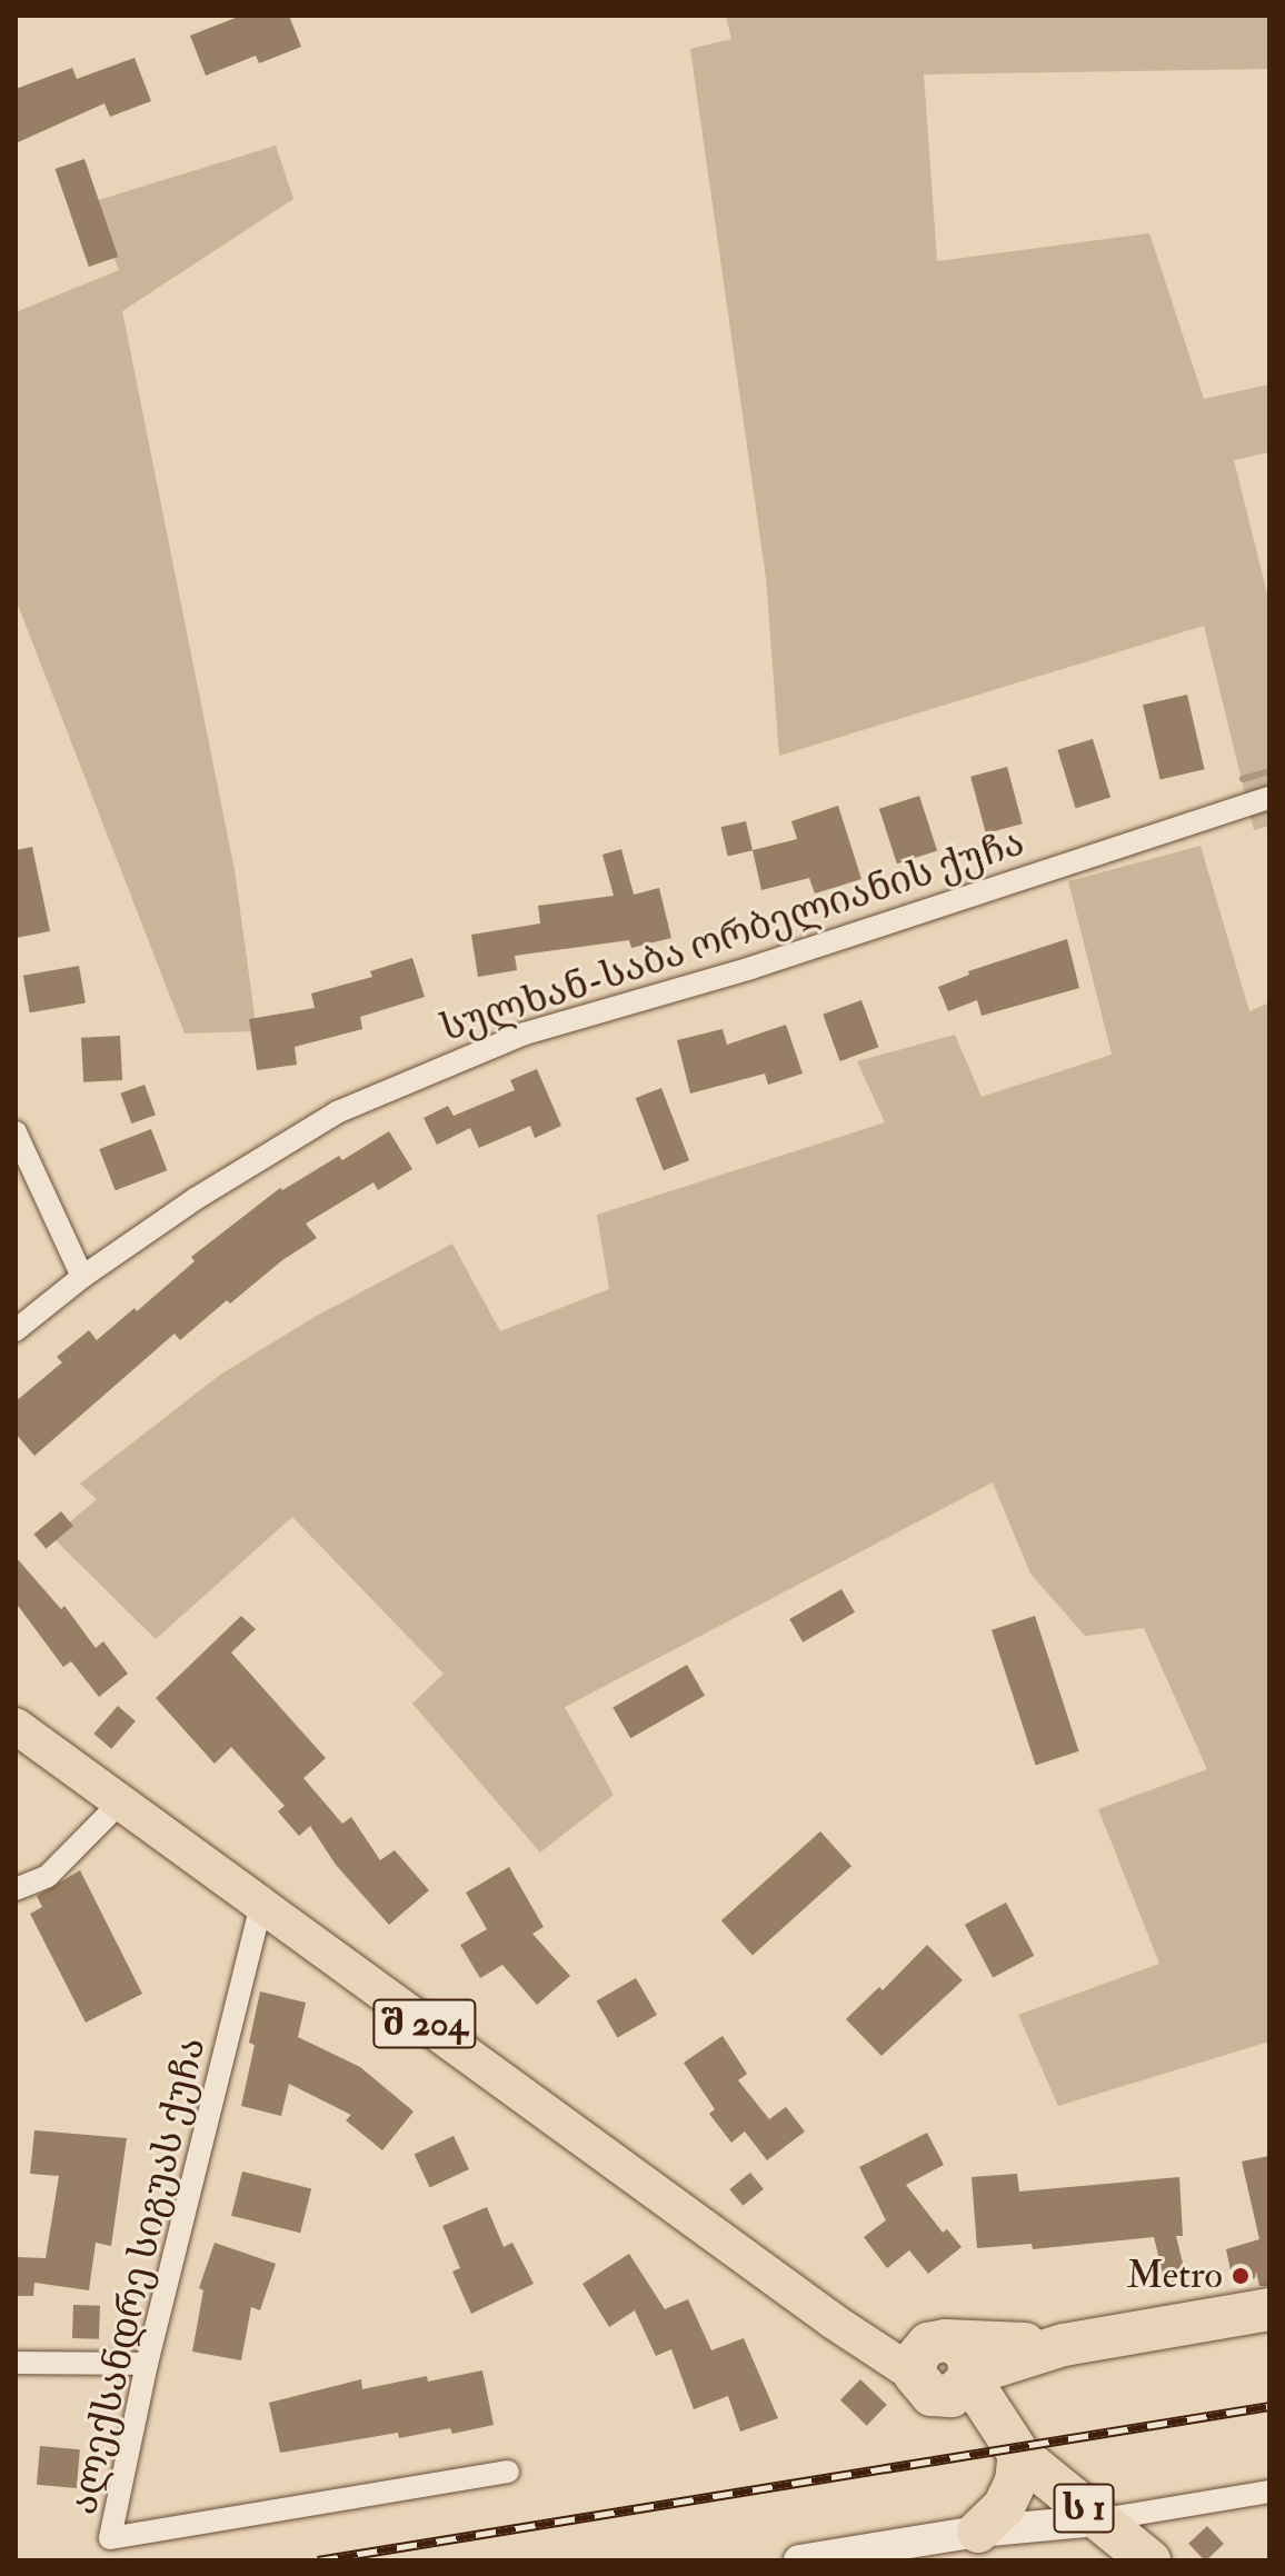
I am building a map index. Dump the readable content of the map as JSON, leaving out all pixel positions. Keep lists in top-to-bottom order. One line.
{"streets":{"highway":["ს 1"],"main road":["შ 204"],"street":["სულხან-საბა ორბელიანის ქუჩა","ალექსანდრე სიგუას ქუჩა"]},"crossings":[["შ 204","ალექსანდრე სიგუას ქუჩა"],["შ 204","ს 1"]],"places":["Metro"]}
